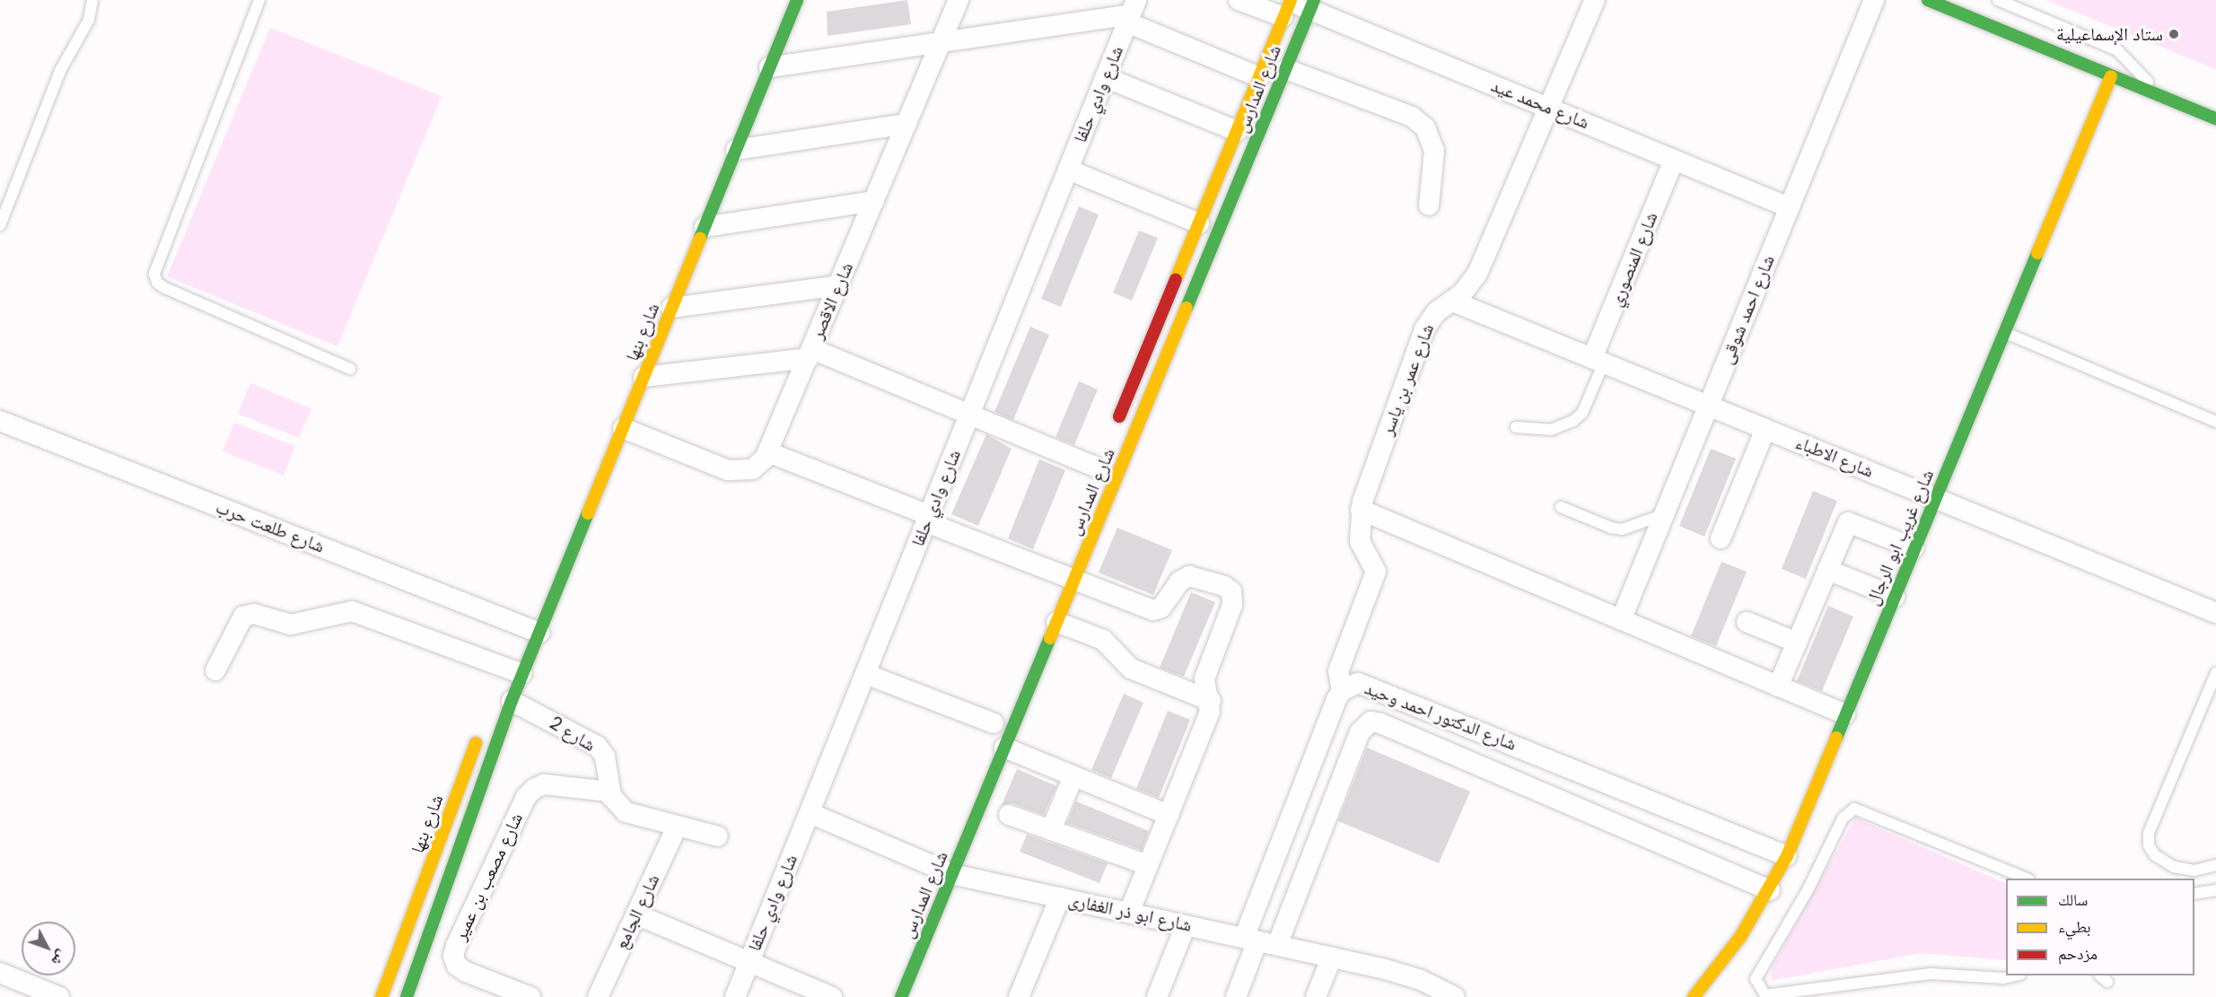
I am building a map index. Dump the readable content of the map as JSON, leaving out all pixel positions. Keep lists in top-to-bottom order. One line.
{"streets":{"main road":["شارع المدارس","شارع بنها","شارع غريب ابو الرجال"],"street":["شارع وادي حلفا","شارع محمد عيد","شارع المنصوري","شارع الاقصر","شارع احمد شوقى","شارع عمر بن ياسر","شارع الاطباء","شارع طلعت حرب","شارع الدكتور احمد وحيد","شارع 2","شارع مصعب بن عمير","شارع الجامع","شارع ابو ذر الغفارى"]},"crossings":[["شارع المدارس","شارع محمد عيد"],["شارع المدارس","شارع ابو ذر الغفارى"],["شارع وادي حلفا","شارع ابو ذر الغفارى"],["شارع محمد عيد","شارع المنصوري"],["شارع محمد عيد","شارع احمد شوقى"],["شارع محمد عيد","شارع عمر بن ياسر"],["شارع المنصوري","شارع الاطباء"],["شارع الاقصر","شارع بنها"],["شارع احمد شوقى","شارع الاطباء"],["شارع بنها","شارع طلعت حرب"],["شارع بنها","شارع 2"],["شارع عمر بن ياسر","شارع الاطباء"],["شارع عمر بن ياسر","شارع الدكتور احمد وحيد"],["شارع الاطباء","شارع غريب ابو الرجال"],["شارع غريب ابو الرجال","شارع الدكتور احمد وحيد"],["شارع الدكتور احمد وحيد","شارع ابو ذر الغفارى"],["شارع 2","شارع مصعب بن عمير"]],"places":["ستاد الإسماعيلية"],"legend":["سالك","بطيء","مزدحم"],"north":"bottom right"}
